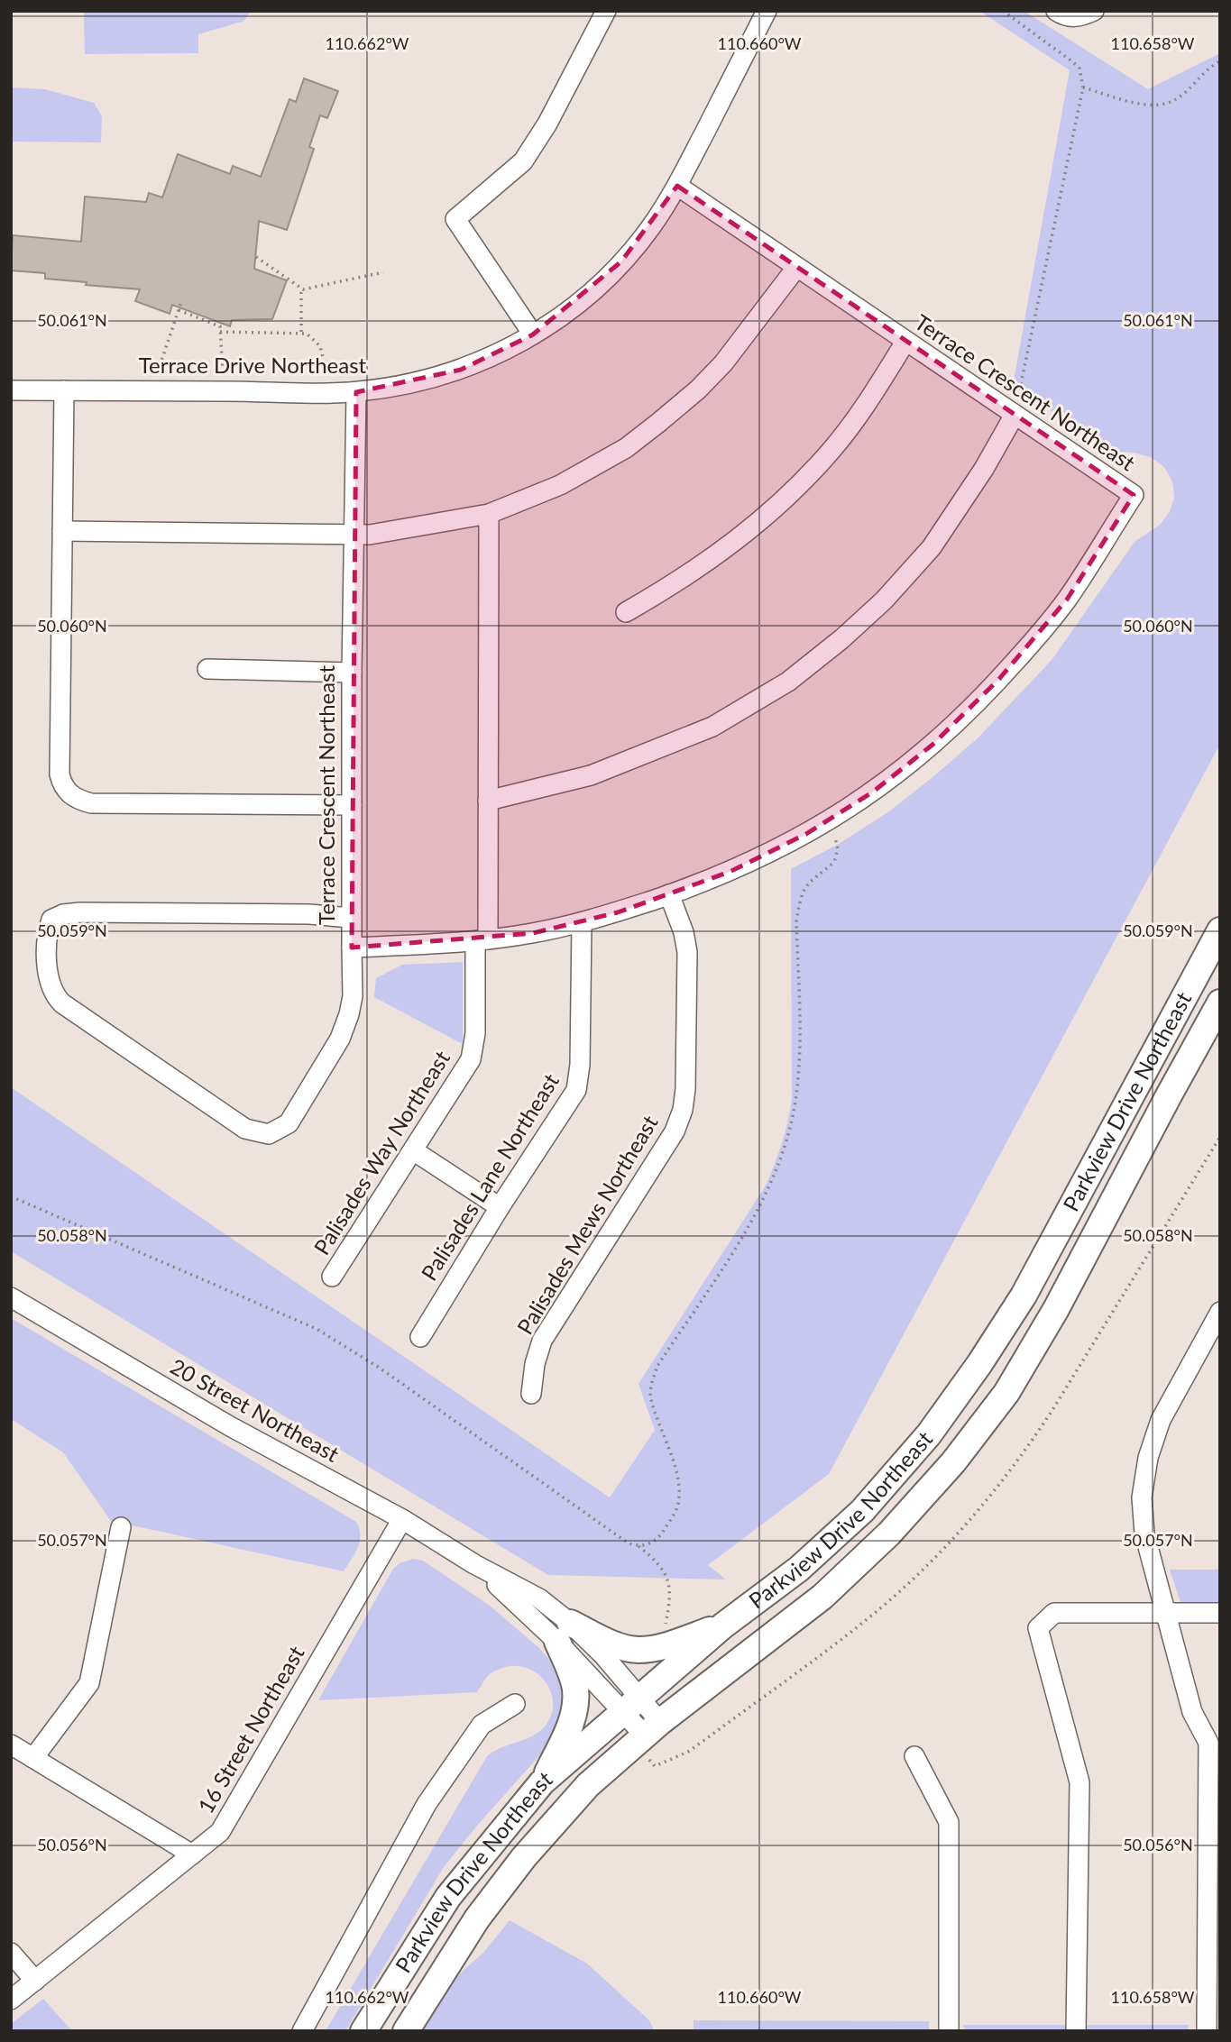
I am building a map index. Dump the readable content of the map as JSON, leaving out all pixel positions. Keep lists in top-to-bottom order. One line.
{"streets":{"main road":["Parkview Drive Northeast"],"street":["Terrace Drive Northeast","Terrace Crescent Northeast","Palisades Way Northeast","Palisades Lane Northeast","Palisades Mews Northeast","20 Street Northeast","16 Street Northeast"]},"crossings":[["Terrace Drive Northeast","Terrace Crescent Northeast"],["Terrace Crescent Northeast","Palisades Way Northeast"],["Terrace Crescent Northeast","Palisades Lane Northeast"],["Terrace Crescent Northeast","Palisades Mews Northeast"],["Parkview Drive Northeast","20 Street Northeast"],["20 Street Northeast","16 Street Northeast"]],"coordinates":["110.662°W","110.660°W","110.658°W","50.061°N","50.060°N","50.059°N","50.058°N","50.057°N","50.056°N"]}
